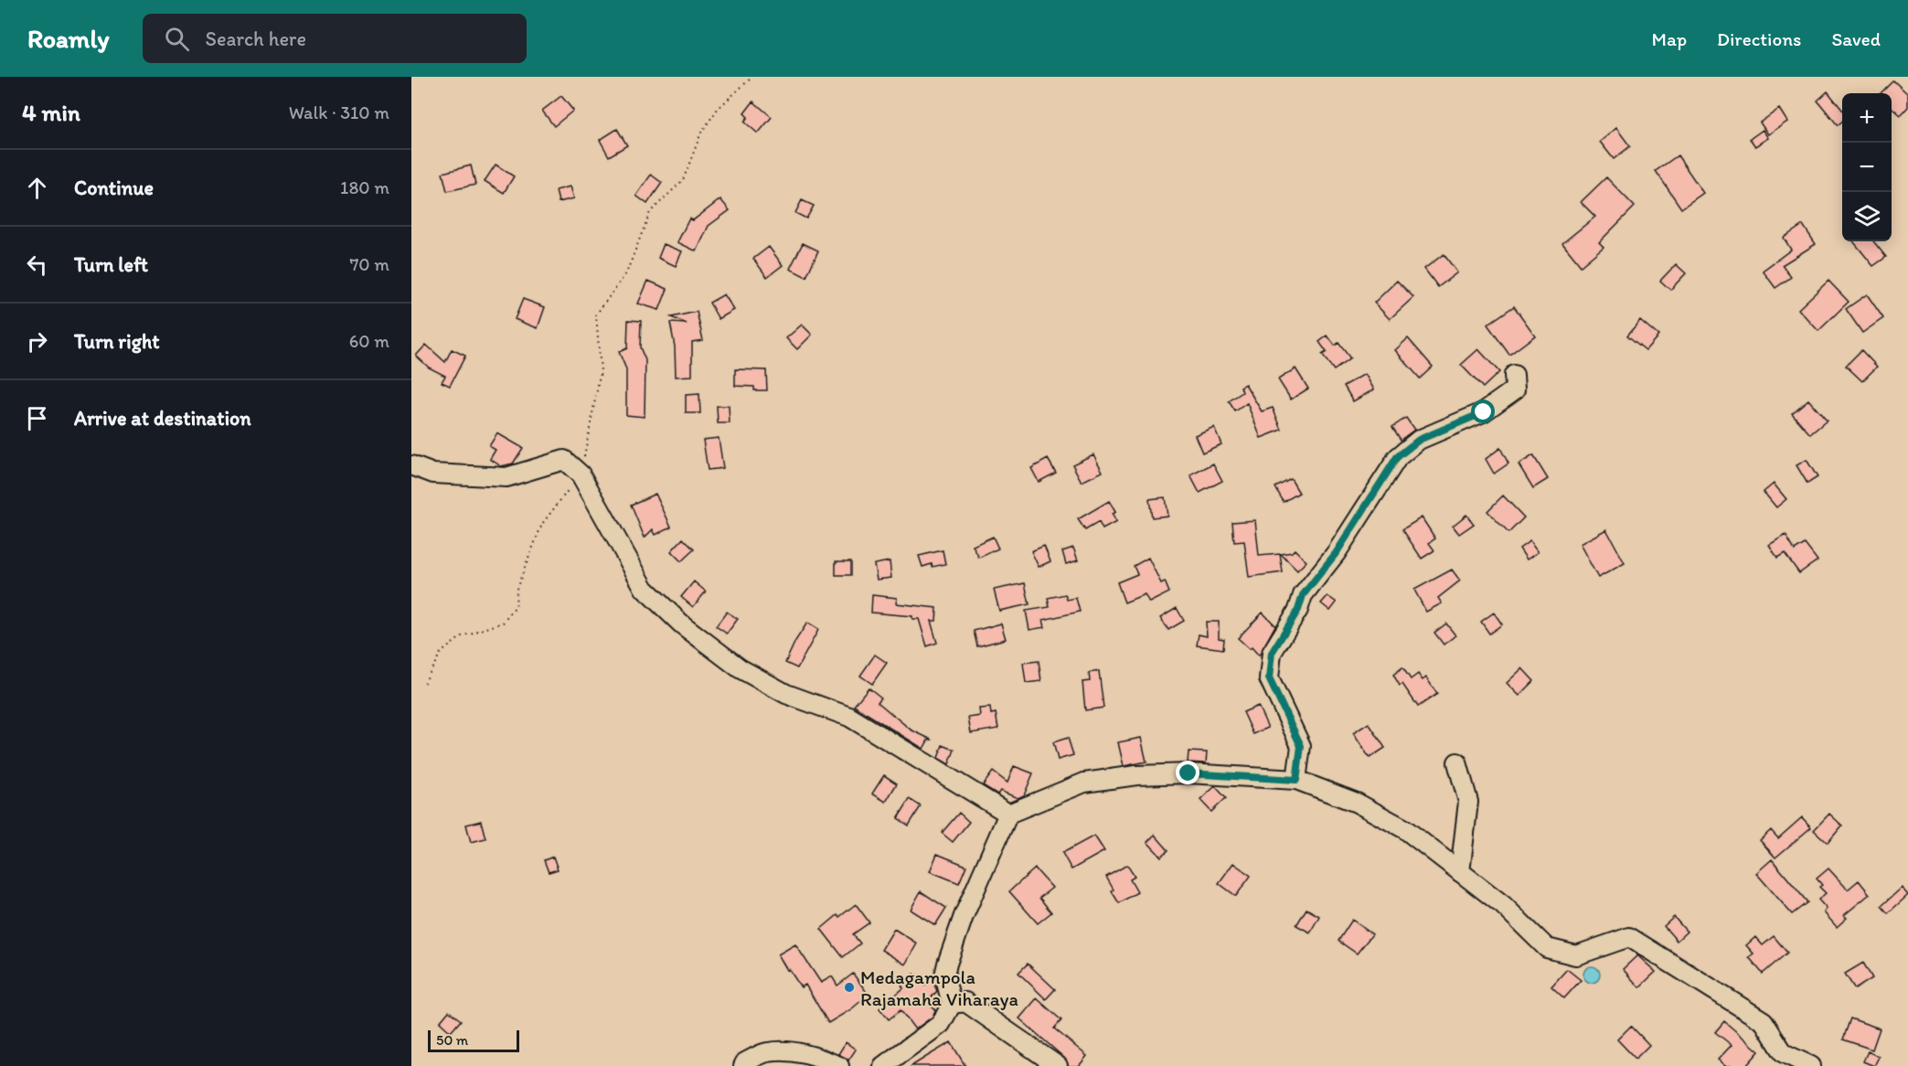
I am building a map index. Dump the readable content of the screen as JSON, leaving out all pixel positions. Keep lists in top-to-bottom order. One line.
{"places":["Medagampola Rajamaha Viharaya"],"scale_bar":"50 m","page":{"header":"Roamly","search":"Search here","nav":["Map","Directions","Saved"],"heading":["4 min","Walk · 310 m"],"map_buttons":["+","−"],"list":[["Continue","180 m"],["Turn left","70 m"],["Turn right","60 m"],"Arrive at destination"],"scale":"50 m"}}
